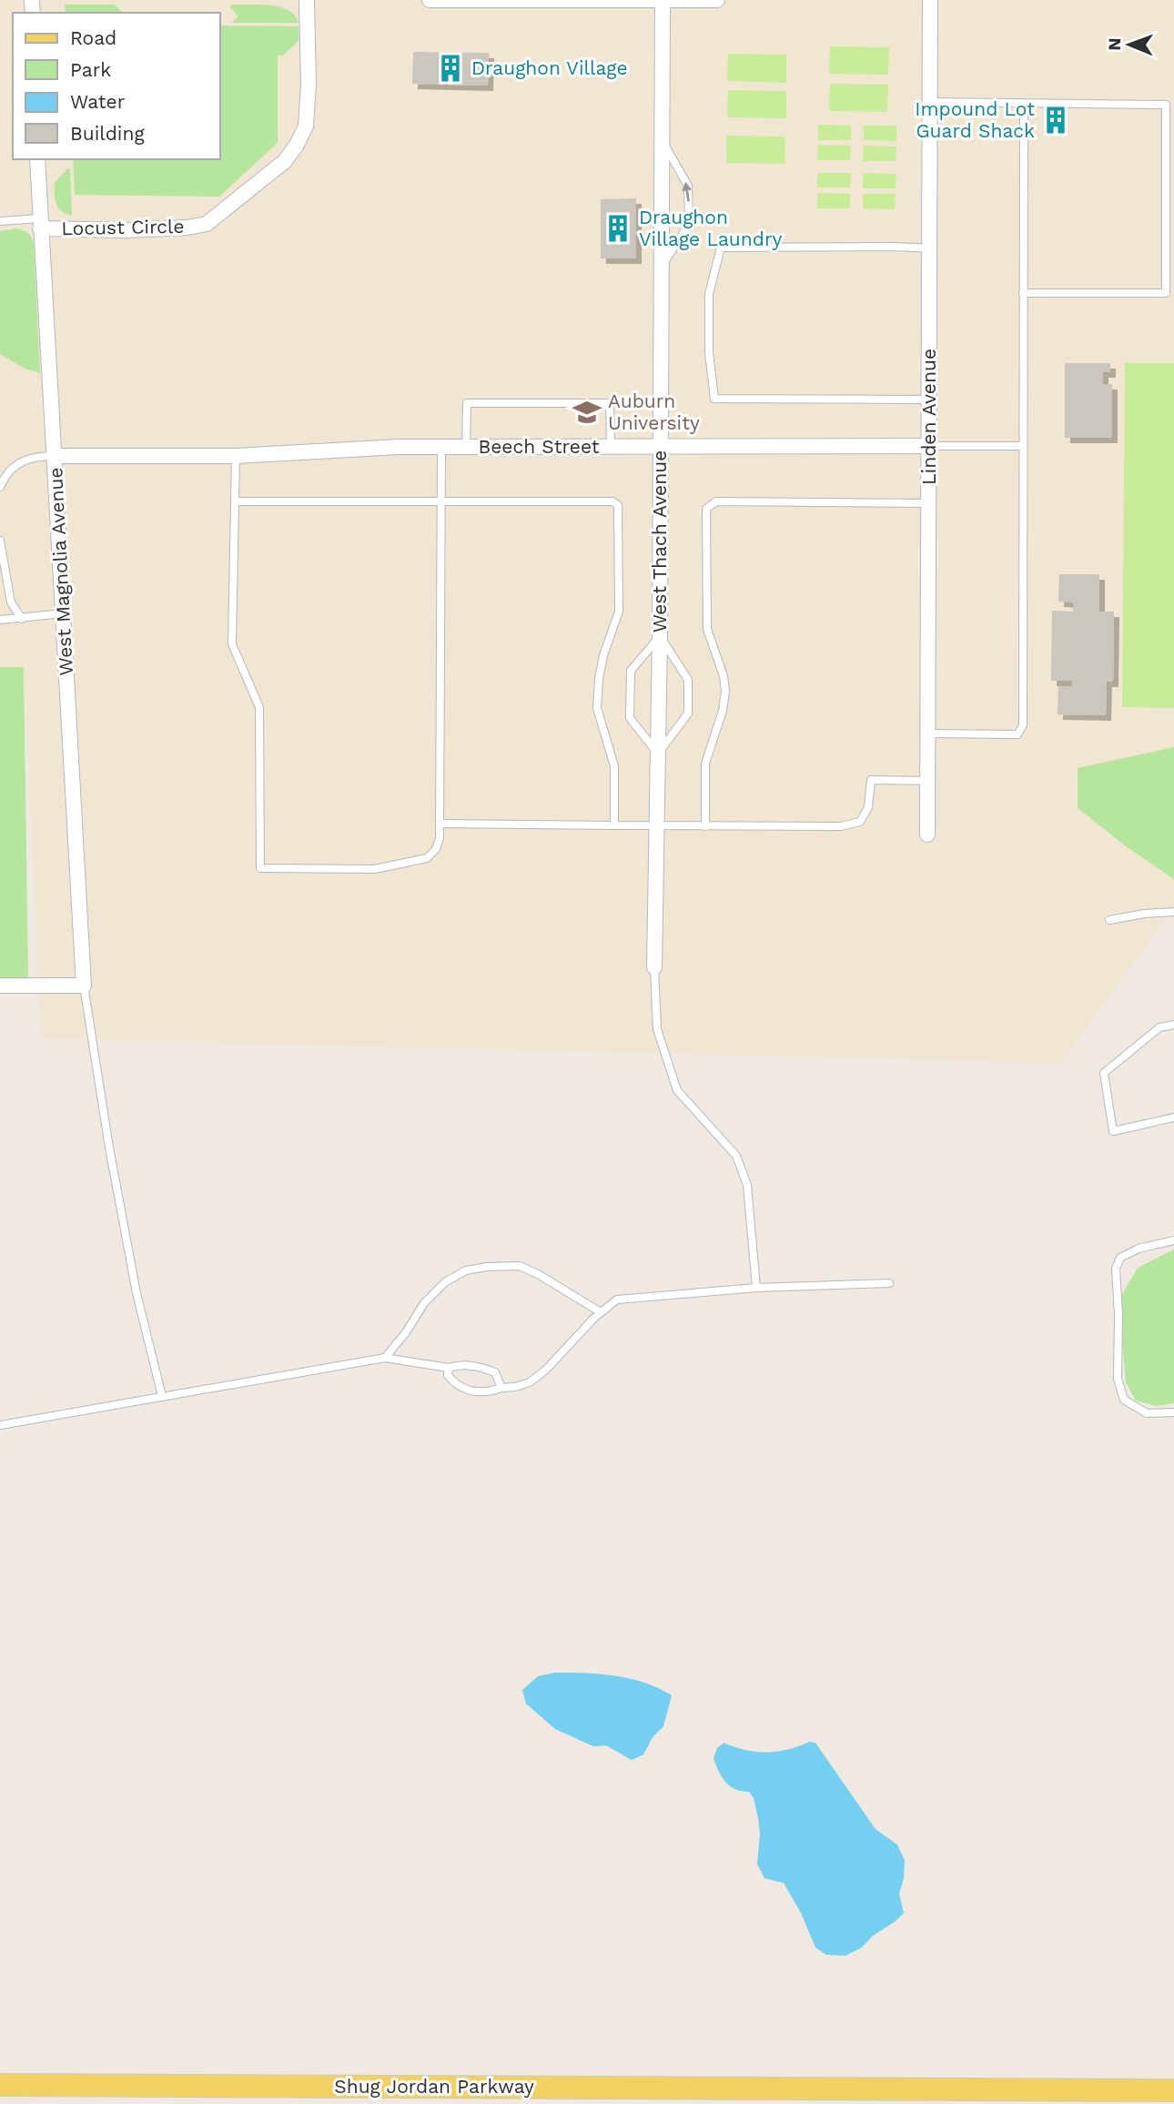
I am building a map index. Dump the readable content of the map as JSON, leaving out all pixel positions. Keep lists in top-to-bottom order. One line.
{"streets":{"main road":["Shug Jordan Parkway"],"street":["Locust Circle","Linden Avenue","Beech Street","West Thach Avenue","West Magnolia Avenue"]},"crossings":[["Locust Circle","West Magnolia Avenue"],["Linden Avenue","Beech Street"],["Beech Street","West Thach Avenue"],["Beech Street","West Magnolia Avenue"]],"places":{"building":["Draughon Village","Impound Lot Guard Shack","Draughon Village Laundry"],"school or university":["Auburn University"]},"legend":["Road","Park","Water","Building"],"north":"left"}
